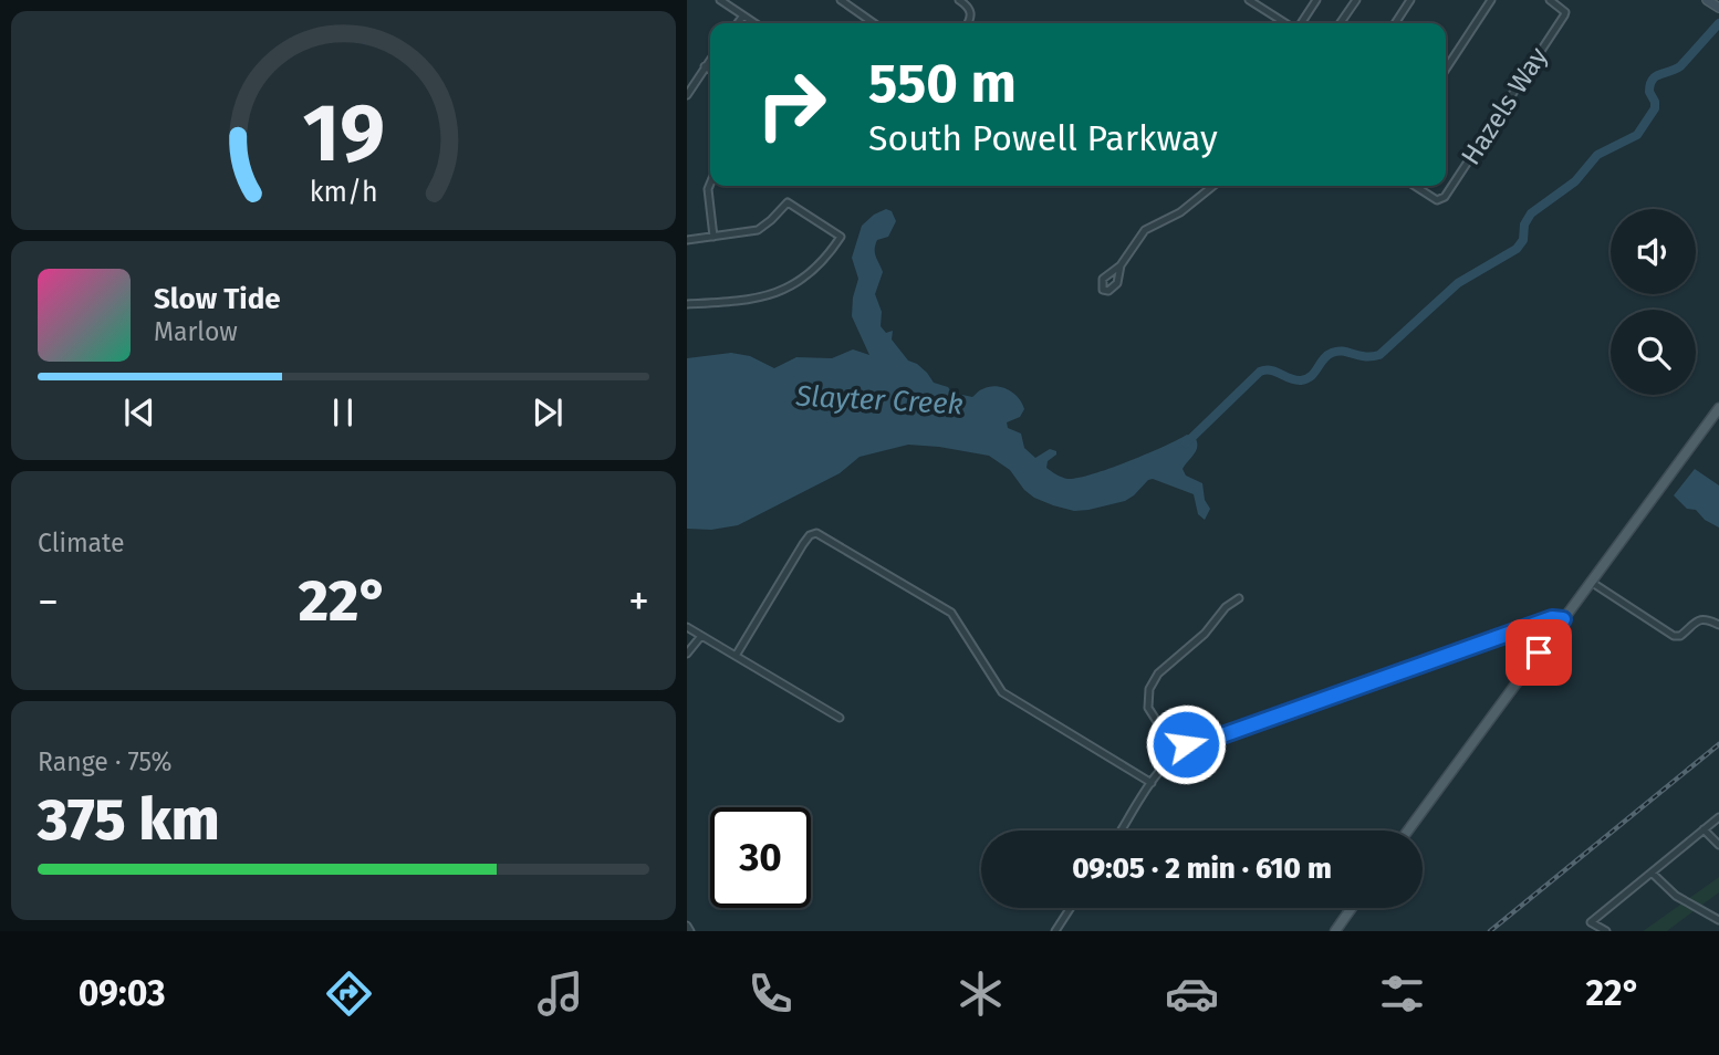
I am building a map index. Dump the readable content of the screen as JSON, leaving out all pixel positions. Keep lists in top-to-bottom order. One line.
{"streets":{"street":["Hazels Way"]},"water":["Slayter Creek"],"page":{"turn":["550 m","South Powell Parkway"],"song":["Slow Tide","Marlow"],"tile":["Climate",["Range · 75%","375 km"]],"heat":["−","22°","+"],"limit":"30","trip":"09:05 · 2 min · 610 m","tabs":["09:03","22°"],"gauge":["19","km/h"]}}
